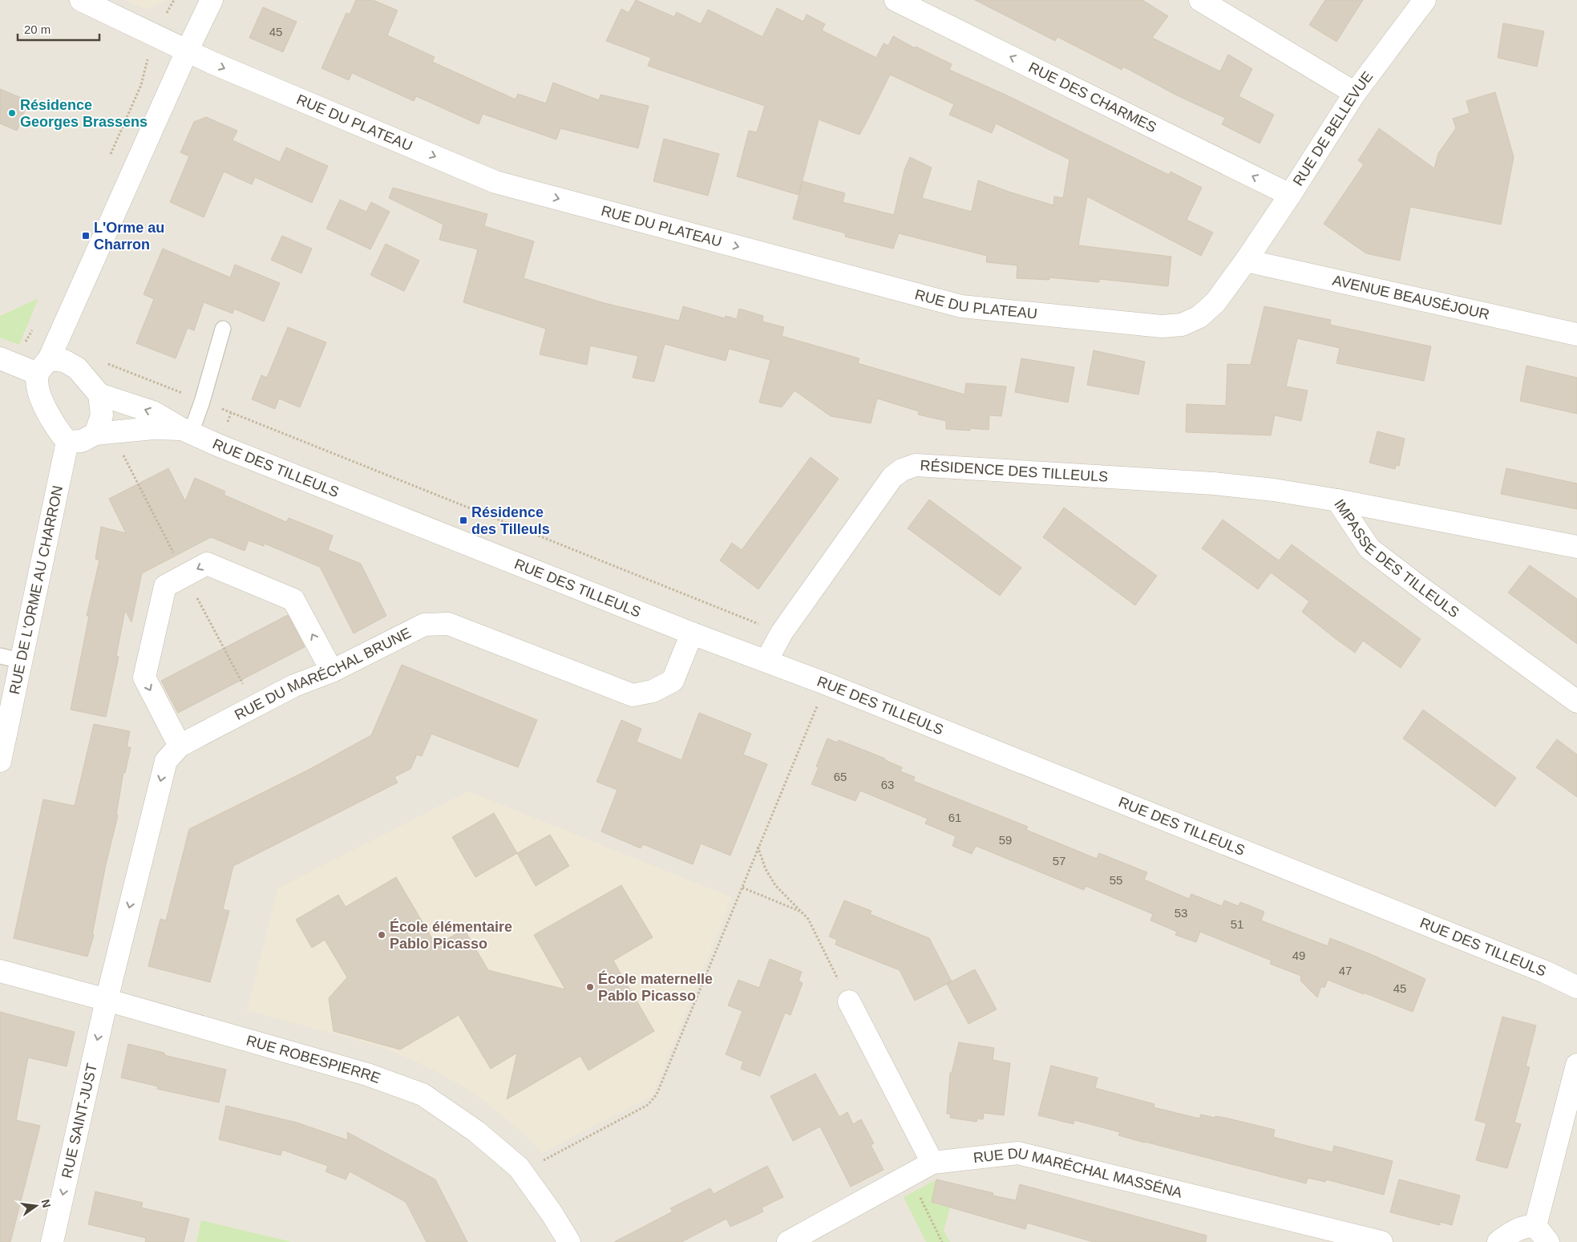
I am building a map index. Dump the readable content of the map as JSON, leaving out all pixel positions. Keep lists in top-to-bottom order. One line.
{"streets":{"street":["RUE DES CHARMES","RUE DU PLATEAU","RUE DE BELLEVUE","AVENUE BEAUSÉJOUR","RUE DES TILLEULS","RÉSIDENCE DES TILLEULS","IMPASSE DES TILLEULS","RUE DE L'ORME AU CHARRON","RUE DU MARÉCHAL BRUNE","RUE ROBESPIERRE","RUE SAINT-JUST","RUE DU MARÉCHAL MASSÉNA"]},"crossings":[["RUE DES CHARMES","RUE DE BELLEVUE"],["RUE DU PLATEAU","RUE DE BELLEVUE"],["RUE DU PLATEAU","AVENUE BEAUSÉJOUR"],["RUE DE BELLEVUE","AVENUE BEAUSÉJOUR"],["RUE DES TILLEULS","RÉSIDENCE DES TILLEULS"],["RUE DES TILLEULS","RUE DE L'ORME AU CHARRON"],["RUE DES TILLEULS","RUE DU MARÉCHAL BRUNE"],["RÉSIDENCE DES TILLEULS","IMPASSE DES TILLEULS"],["RUE DU MARÉCHAL BRUNE","RUE ROBESPIERRE"],["RUE DU MARÉCHAL BRUNE","RUE SAINT-JUST"],["RUE ROBESPIERRE","RUE SAINT-JUST"]],"one_way":["RUE DU PLATEAU","RUE SAINT-JUST"],"places":{"other":["Résidence Georges Brassens","École élémentaire Pablo Picasso","École maternelle Pablo Picasso"],"transit":["L'Orme au Charron","Résidence des Tilleuls"]},"house_numbers":["45","65","63","61","59","57","55","53","51","49","47","45"],"scale_bar":"20 m","north":"right"}
